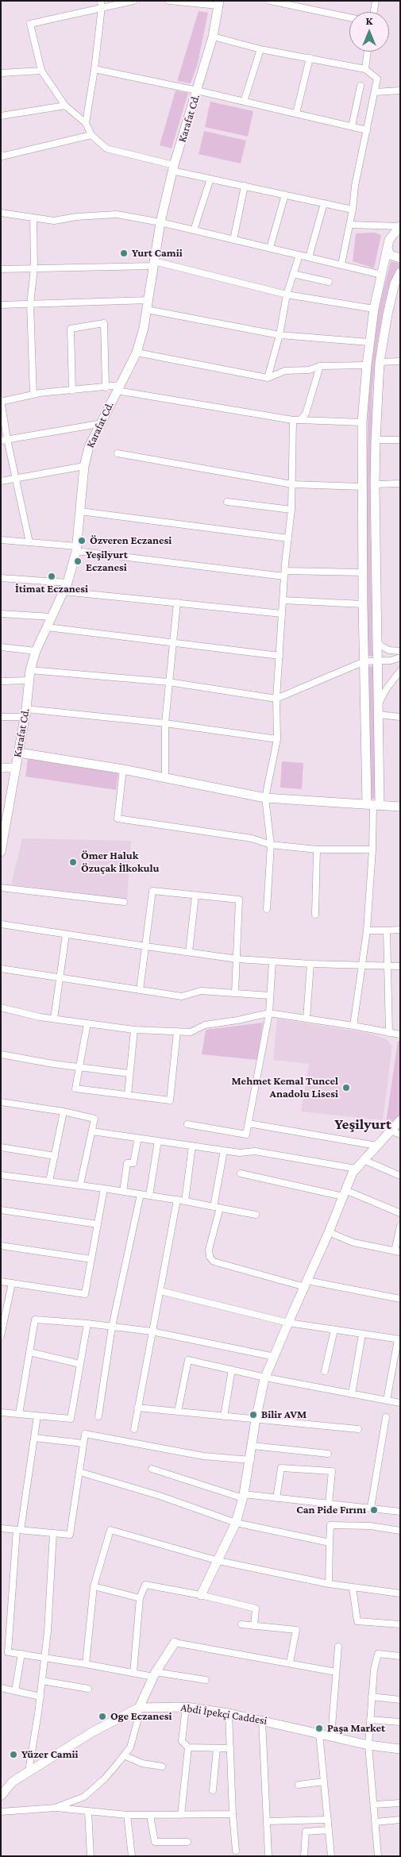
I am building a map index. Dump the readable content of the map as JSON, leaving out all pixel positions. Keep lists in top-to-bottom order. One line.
{"streets":{"main road":["Karafat Cd.","Abdi İpekçi Caddesi"]},"districts":["Yeşilyurt"],"places":["Yurt Camii","Özveren Eczanesi","Yeşilyurt Eczanesi","İtimat Eczanesi","Ömer Haluk Özuçak İlkokulu","Mehmet Kemal Tuncel Anadolu Lisesi","Bilir AVM","Can Pide Fırını","Oge Eczanesi","Paşa Market","Yüzer Camii"],"north":"top"}
